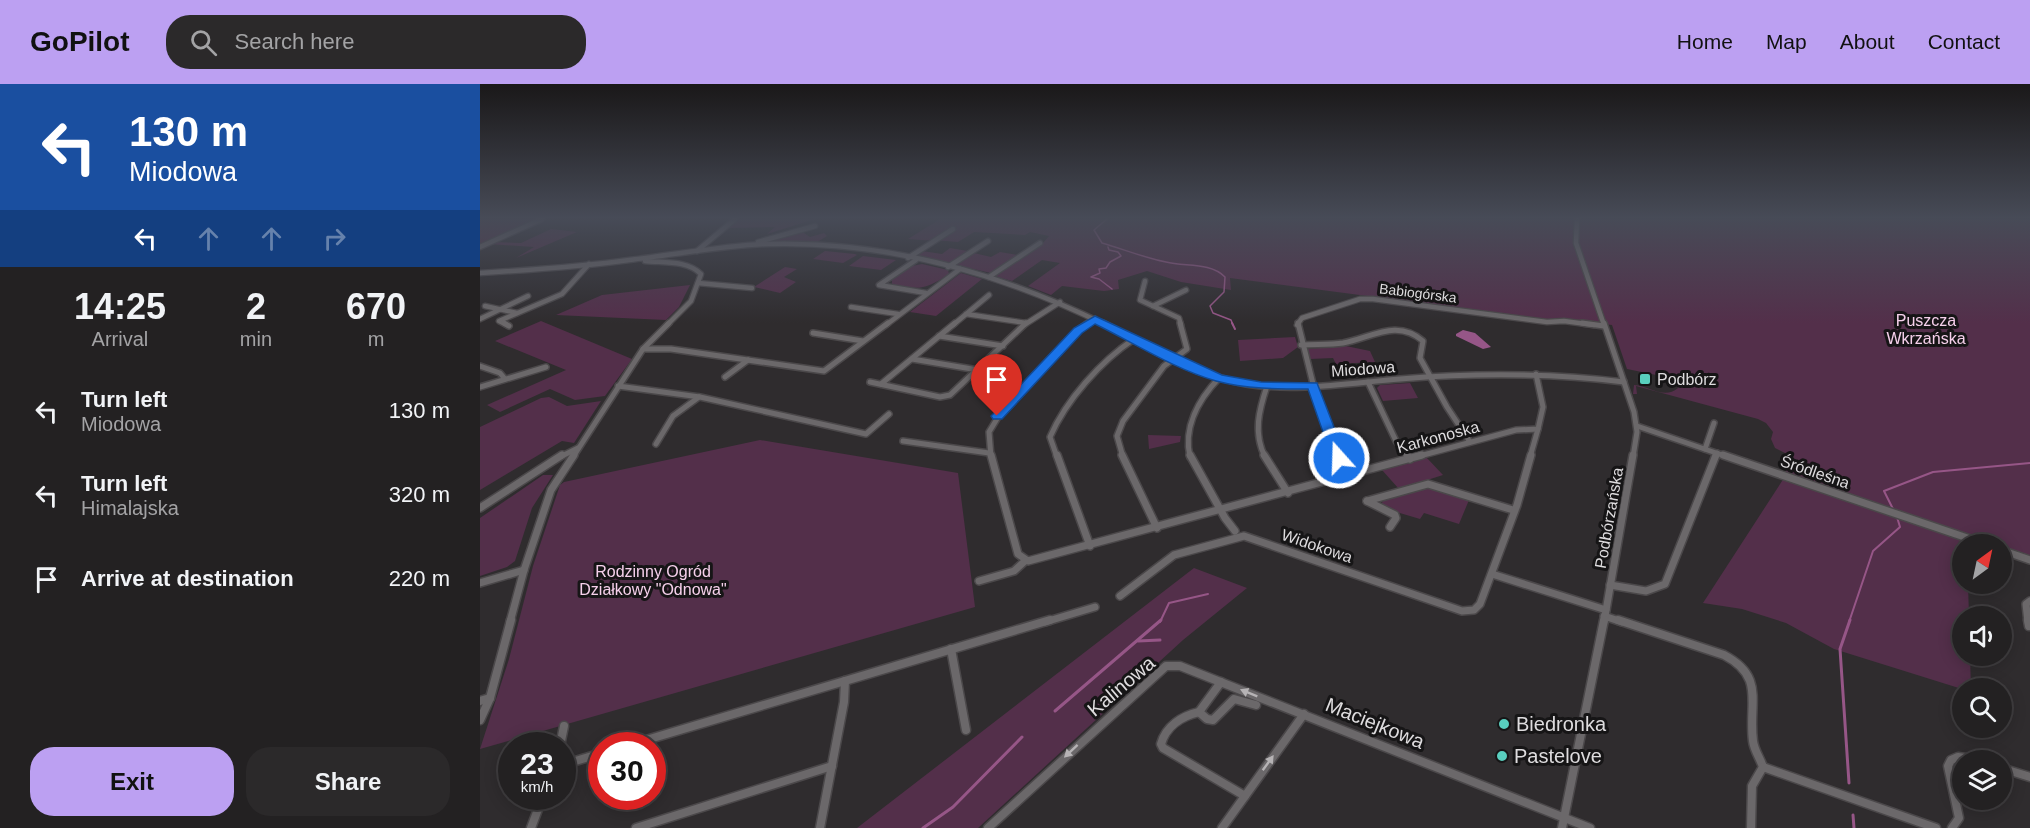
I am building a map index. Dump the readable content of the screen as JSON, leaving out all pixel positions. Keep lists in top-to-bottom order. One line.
{"streets":{"street":["Babiogórska","Miodowa","Karkonoska","Śródleśna","Podbórzańska","Widokowa","Kalinowa","Maciejkowa"]},"crossings":[["Babiogórska","Miodowa"],["Babiogórska","Karkonoska"],["Babiogórska","Podbórzańska"],["Miodowa","Podbórzańska"],["Karkonoska","Widokowa"],["Śródleśna","Podbórzańska"],["Podbórzańska","Maciejkowa"],["Kalinowa","Maciejkowa"]],"one_way":["Kalinowa"],"parks":["Puszcza Wkrzańska","Rodzinny Ogród Działkowy \"Odnowa\""],"places":{"transit":["Podbórz"],"other":["Biedronka","Pastelove"]},"north":"top right","page":{"header":"GoPilot","search":"Search here","nav":["Home","Map","About","Contact"],"turn":["130 m","Miodowa"],"eta":["14:25","Arrival","2","min","670","m"],"list":[{"name":"Turn left","note":"Miodowa","value":"130 m"},{"name":"Turn left","note":"Himalajska","value":"320 m"},{"name":"Arrive at destination","value":"220 m"}],"speed":"23 km/h","limit":"30","buttons":["Exit","Share"]}}
